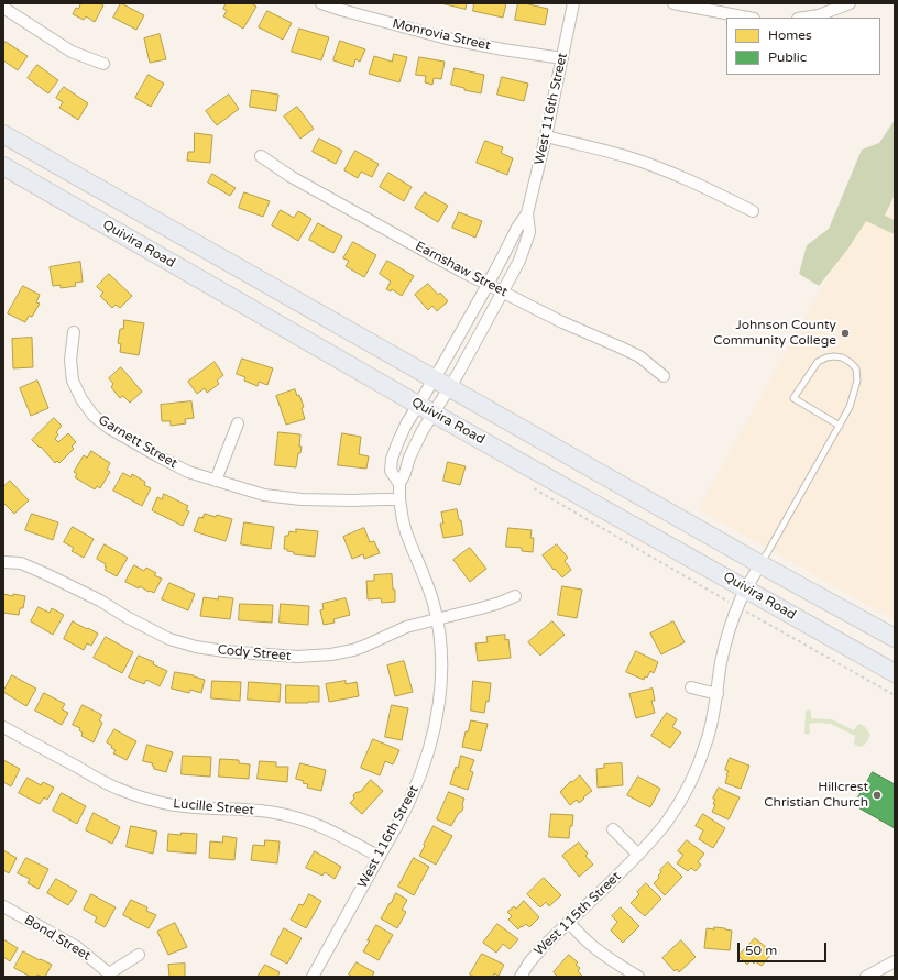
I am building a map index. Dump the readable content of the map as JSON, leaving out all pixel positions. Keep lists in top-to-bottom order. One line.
{"streets":{"main road":["Quivira Road"],"street":["Monrovia Street","West 116th Street","Earnshaw Street","Garnett Street","Cody Street","Lucille Street","West 115th Street","Bond Street"]},"crossings":[["Monrovia Street","West 116th Street"],["West 116th Street","Quivira Road"],["West 116th Street","Earnshaw Street"],["West 116th Street","Garnett Street"],["West 116th Street","Cody Street"],["West 116th Street","Lucille Street"],["Quivira Road","West 115th Street"]],"places":["Johnson County Community College","Hillcrest Christian Church"],"legend":["Homes","Public"],"scale_bar":"50 m"}
